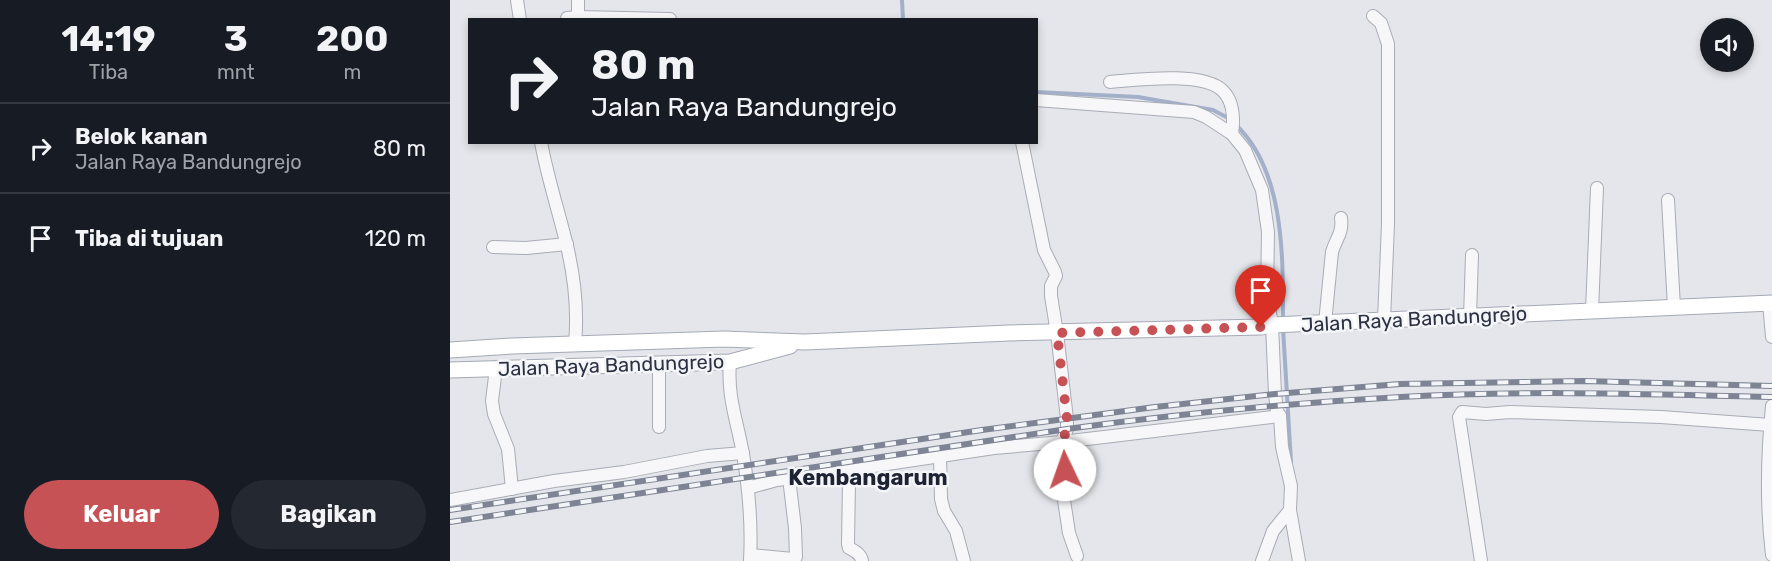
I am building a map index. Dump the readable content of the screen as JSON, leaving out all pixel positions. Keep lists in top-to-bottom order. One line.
{"streets":{"main road":["Jalan Raya Bandungrejo"]},"districts":["Kembangarum"],"page":{"eta":["14:19","Tiba","3","mnt","200","m"],"turn":["80 m","Jalan Raya Bandungrejo"],"list":[{"name":"Belok kanan","note":"Jalan Raya Bandungrejo","value":"80 m"},{"name":"Tiba di tujuan","value":"120 m"}],"buttons":["Keluar","Bagikan"]}}
